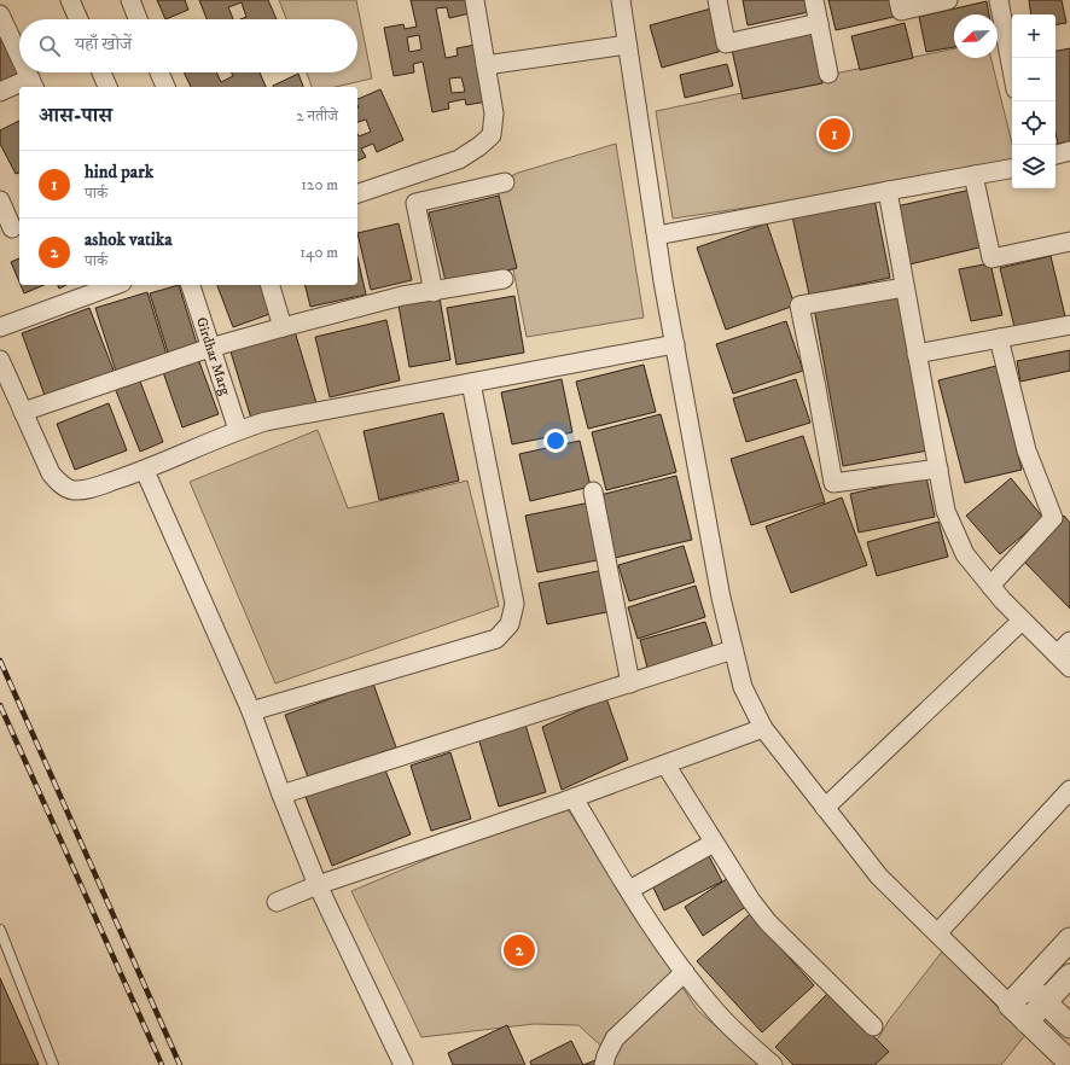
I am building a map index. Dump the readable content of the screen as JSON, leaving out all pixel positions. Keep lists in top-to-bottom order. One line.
{"streets":{"street":["Girdhar Marg"]},"north":"bottom left","page":{"map_buttons":["+","−"],"search":"यहाँ खोजें","heading":["आस-पास","2 नतीजे"],"pins":["1","2"],"list":[{"mark":"1","name":"hind park","note":"पार्क","value":"120 m"},{"mark":"2","name":"ashok vatika","note":"पार्क","value":"140 m"}]}}
